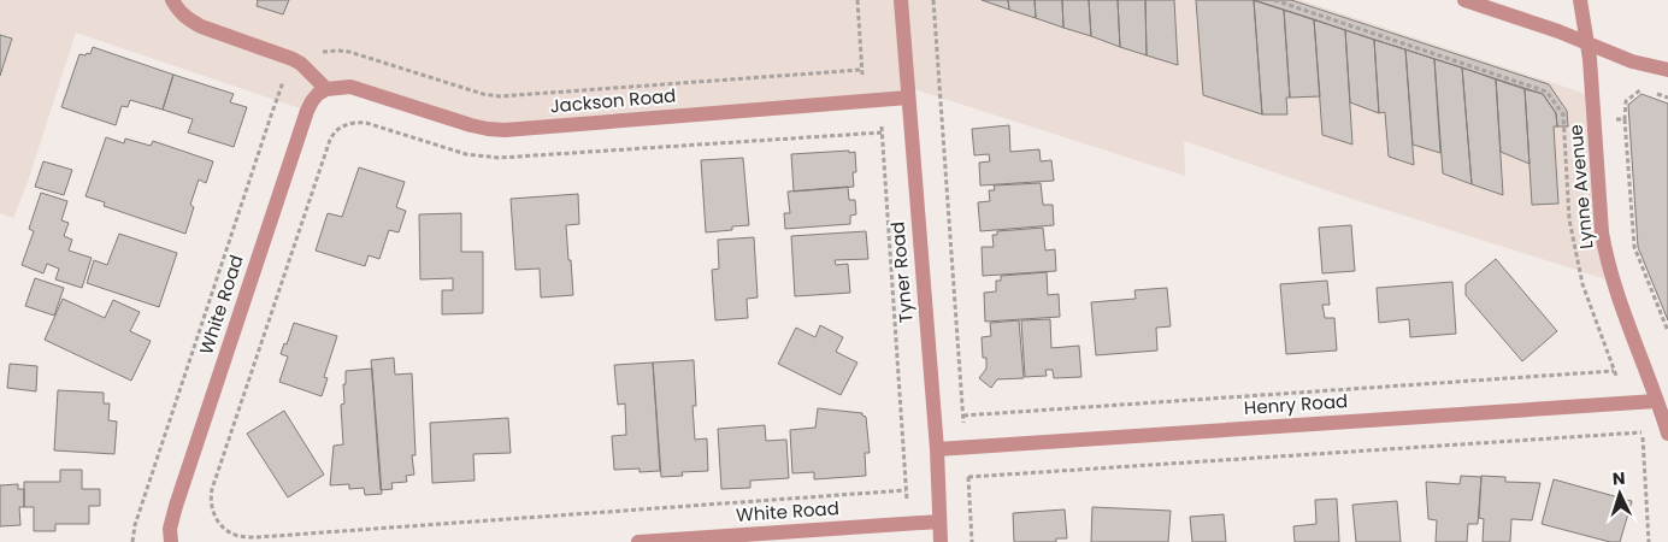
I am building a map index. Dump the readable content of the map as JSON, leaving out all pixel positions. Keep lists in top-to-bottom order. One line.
{"streets":{"street":["Jackson Road","Lynne Avenue","Tyner Road","White Road","Henry Road"]},"crossings":[["Jackson Road","Tyner Road"],["Jackson Road","White Road"],["Lynne Avenue","Henry Road"],["Tyner Road","White Road"],["Tyner Road","Henry Road"]],"north":"top"}
